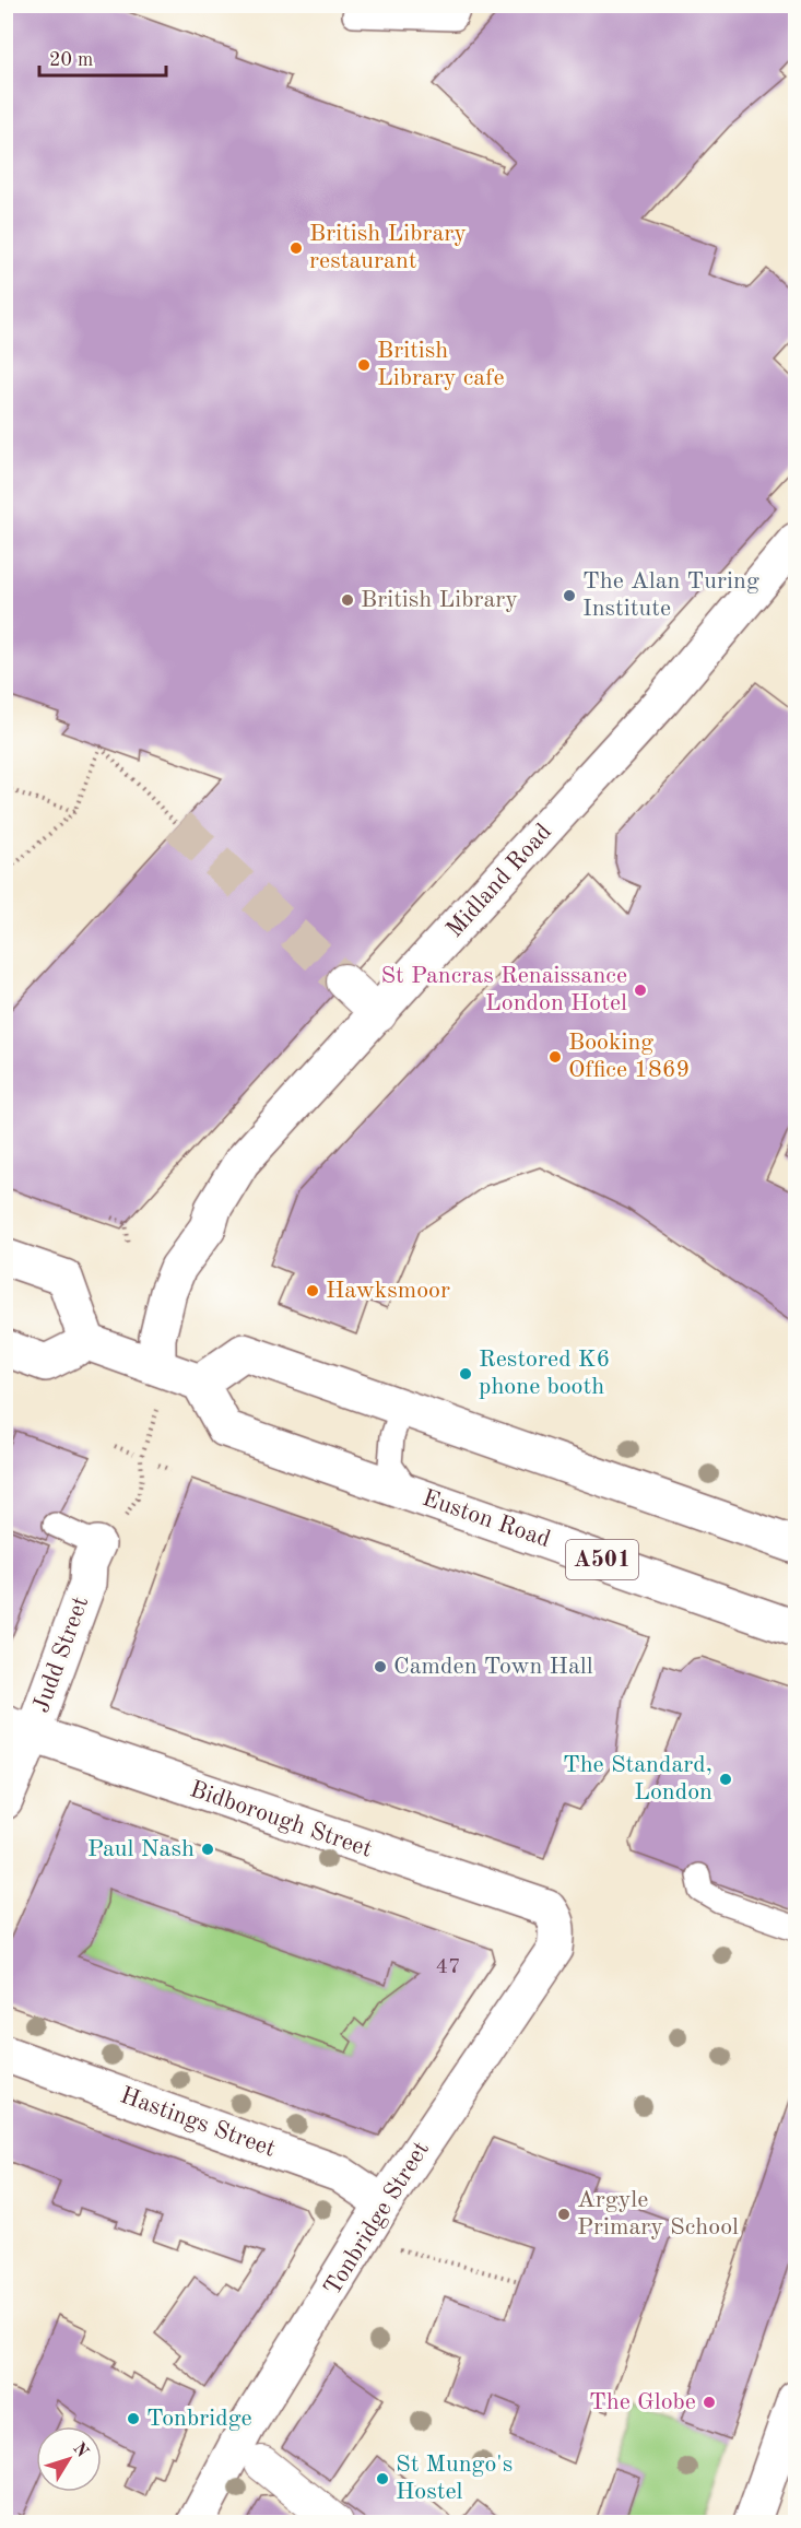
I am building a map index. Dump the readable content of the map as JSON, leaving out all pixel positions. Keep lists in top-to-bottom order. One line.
{"streets":{"main road":["Midland Road","Euston Road","A501","Judd Street","Bidborough Street","Hastings Street","Tonbridge Street"]},"crossings":[["Judd Street","Bidborough Street"],["Bidborough Street","Tonbridge Street"],["Hastings Street","Tonbridge Street"]],"places":["British Library restaurant","British Library cafe","The Alan Turing Institute","British Library","St Pancras Renaissance London Hotel","Booking Office 1869","Hawksmoor","Restored K6 phone booth","Camden Town Hall","The Standard, London","Paul Nash","Argyle Primary School","The Globe","Tonbridge","St Mungo's Hostel"],"house_numbers":["47"],"scale_bar":"20 m","north":"top right"}
